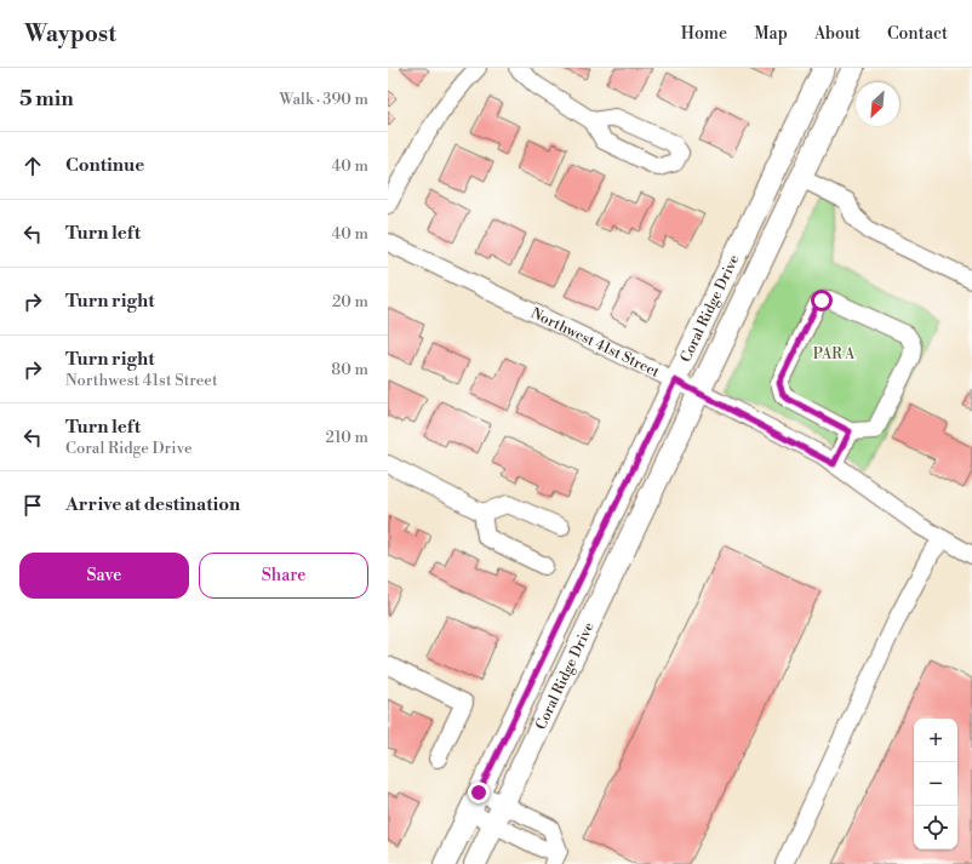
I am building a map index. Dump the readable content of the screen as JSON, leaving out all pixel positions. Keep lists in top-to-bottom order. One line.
{"streets":{"main road":["Coral Ridge Drive"],"street":["Northwest 41st Street"]},"crossings":[["Coral Ridge Drive","Northwest 41st Street"]],"parks":["PAR A"],"north":"bottom left","page":{"header":"Waypost","nav":["Home","Map","About","Contact"],"heading":["5 min","Walk · 390 m"],"list":[["Continue","40 m"],["Turn left","40 m"],["Turn right","20 m"],["Turn right","Northwest 41st Street","80 m"],["Turn left","Coral Ridge Drive","210 m"],"Arrive at destination"],"buttons":["Save","Share"],"map_buttons":["+","−"]}}
